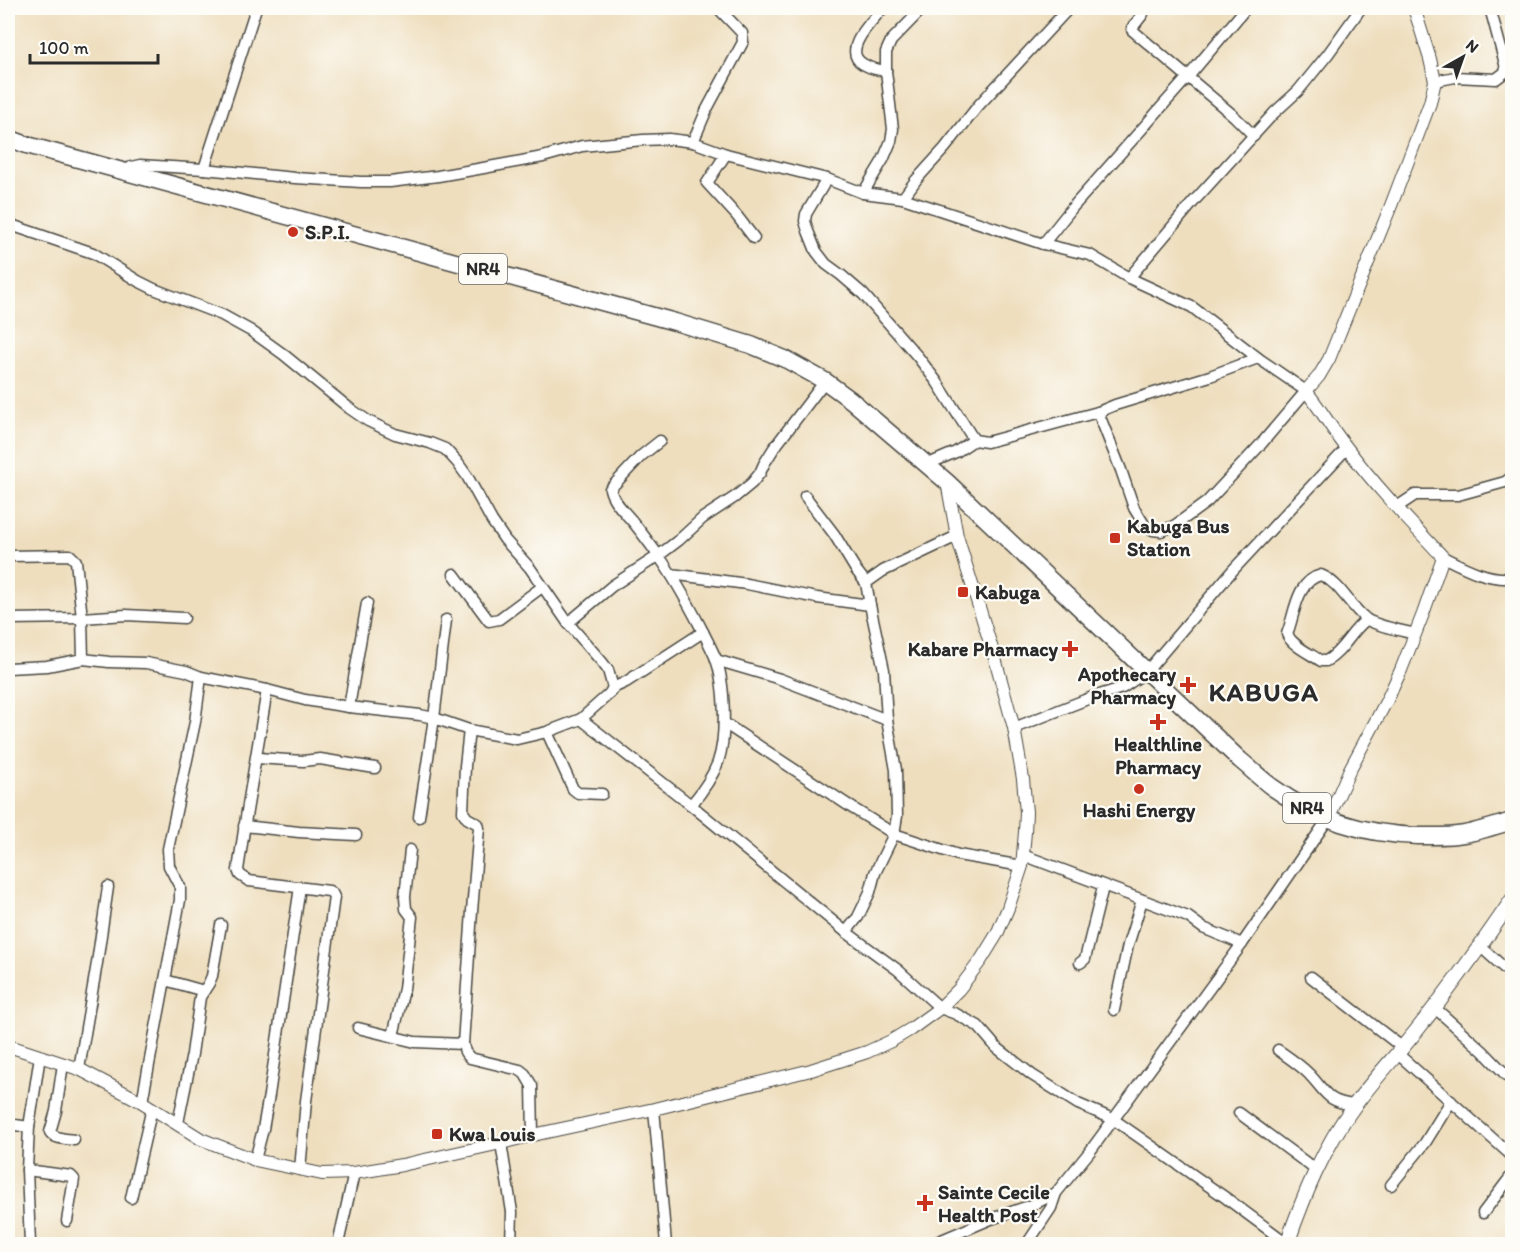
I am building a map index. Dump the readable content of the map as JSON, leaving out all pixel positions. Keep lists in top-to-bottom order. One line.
{"streets":{"highway":["NR4"]},"districts":["KABUGA"],"places":{"other":["S.P.I.","Hashi Energy"],"transit":["Kabuga Bus Station","Kabuga","Kwa Louis"],"health":["Kabare Pharmacy","Apothecary Pharmacy","Healthline Pharmacy","Sainte Cecile Health Post"]},"scale_bar":"100 m","north":"top right"}
